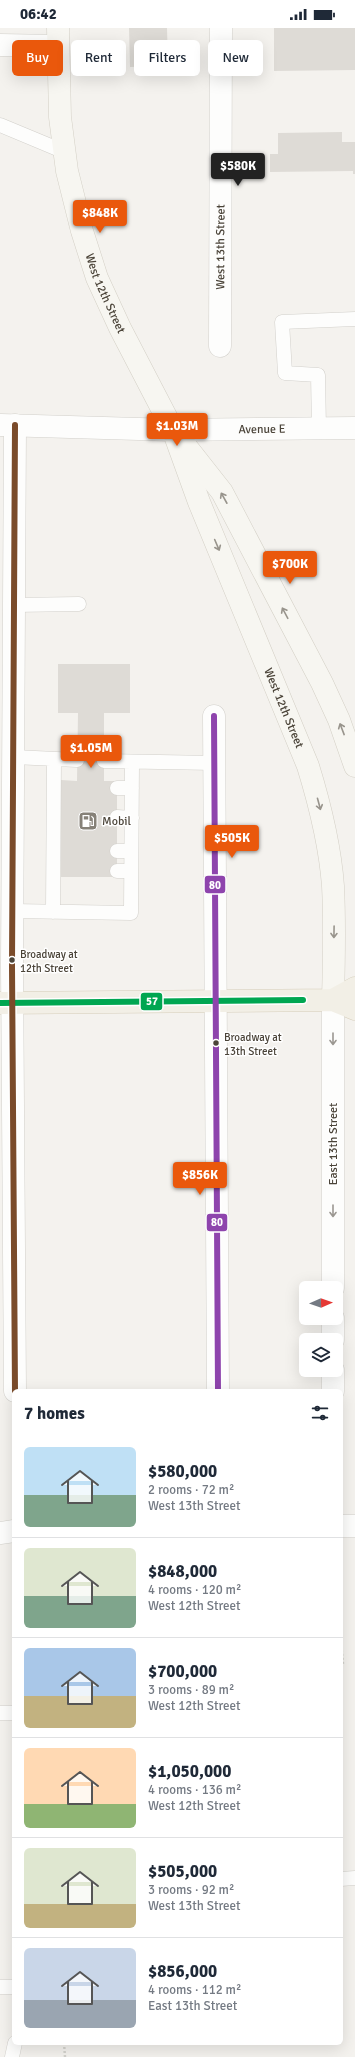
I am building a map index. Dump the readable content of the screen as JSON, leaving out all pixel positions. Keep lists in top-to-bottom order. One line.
{"streets":{"street":["West 13th Street","West 12th Street","Avenue E","East 13th Street"]},"crossings":[["West 12th Street","Avenue E"],["West 12th Street","East 13th Street"]],"places":{"fuel station":["Mobil"],"other":["Broadway at 12th Street","Broadway at 13th Street"]},"lines":["transit line 80","transit line 57"],"north":"right","page":{"status":"06:42","chip":["Buy","Rent","Filters","New"],"price":["$580K","$848K","$1.03M","$700K","$1.05M","$505K","$856K"],"heading":"7 homes","list":[{"name":"$580,000","note":"2 rooms · 72 m² · West 13th Street"},{"name":"$848,000","note":"4 rooms · 120 m² · West 12th Street"},{"name":"$700,000","note":"3 rooms · 89 m² · West 12th Street"},{"name":"$1,050,000","note":"4 rooms · 136 m² · West 12th Street"},{"name":"$505,000","note":"3 rooms · 92 m² · West 13th Street"},{"name":"$856,000","note":"4 rooms · 112 m² · East 13th Street"}]}}
